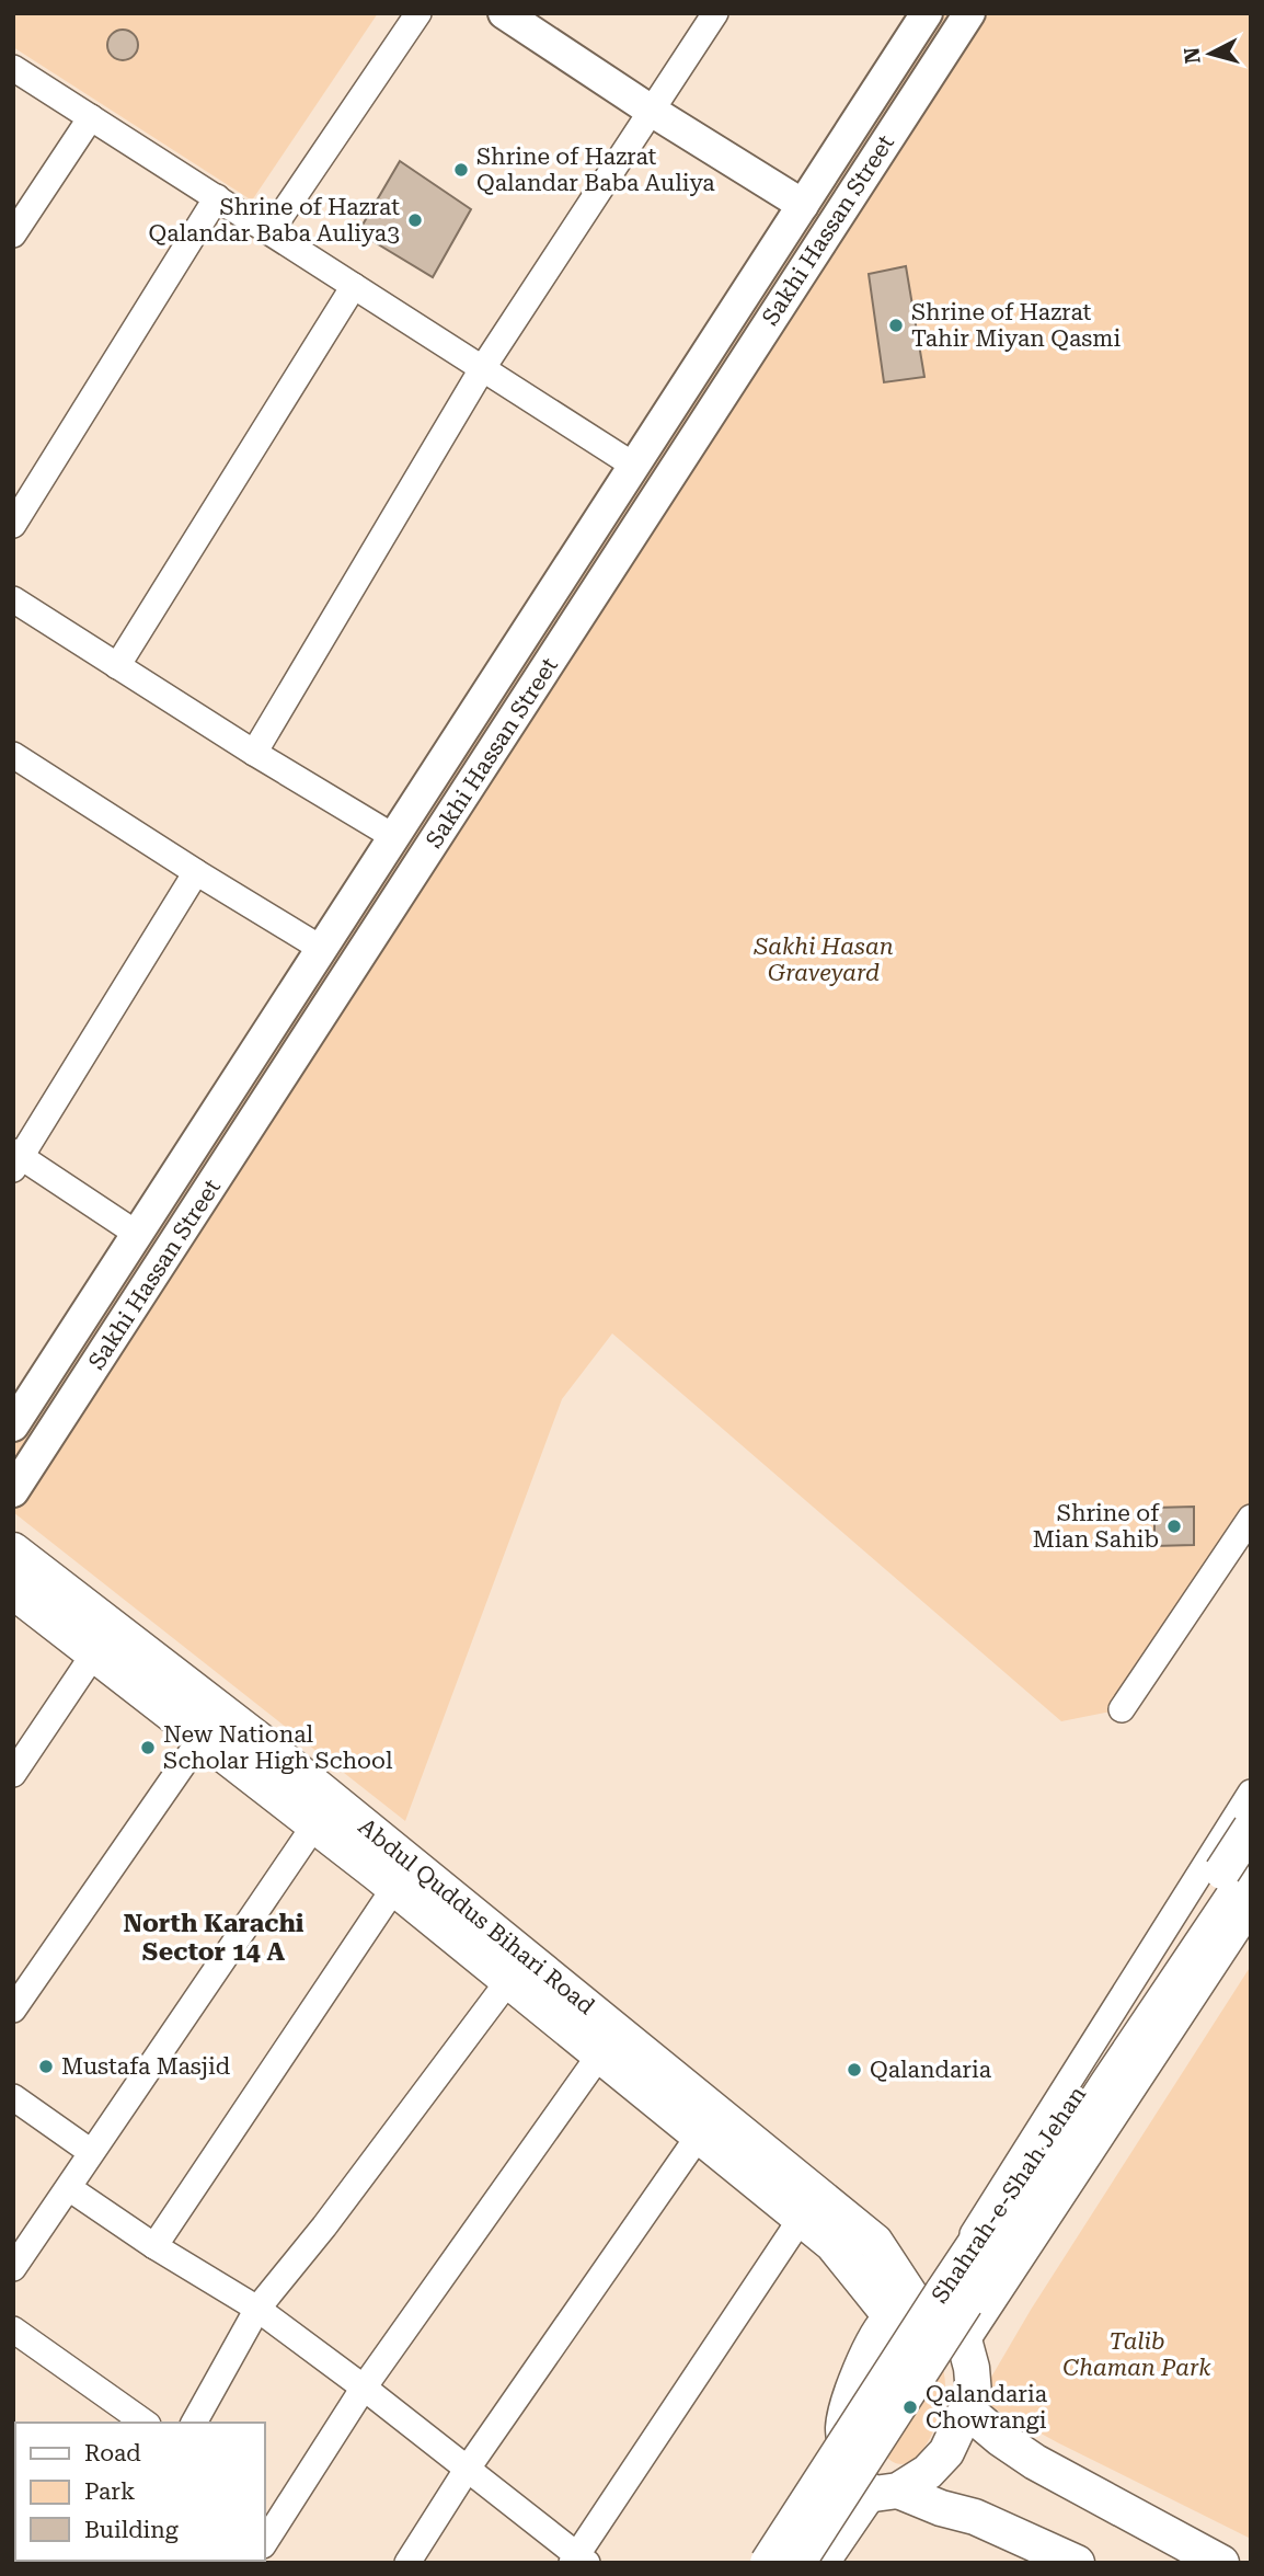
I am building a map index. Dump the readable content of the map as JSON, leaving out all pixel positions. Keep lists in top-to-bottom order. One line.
{"streets":{"main road":["Abdul Quddus Bihari Road","Shahrah-e-Shah Jehan"],"street":["Sakhi Hassan Street"]},"districts":["North Karachi Sector 14 A"],"parks":["Sakhi Hasan Graveyard","Talib Chaman Park"],"places":["Shrine of Hazrat Qalandar Baba Auliya","Shrine of Hazrat Qalandar Baba Auliya3","Shrine of Hazrat Tahir Miyan Qasmi","Shrine of Mian Sahib","New National Scholar High School","Mustafa Masjid","Qalandaria","Qalandaria Chowrangi"],"legend":["Road","Park","Building"],"north":"left"}
